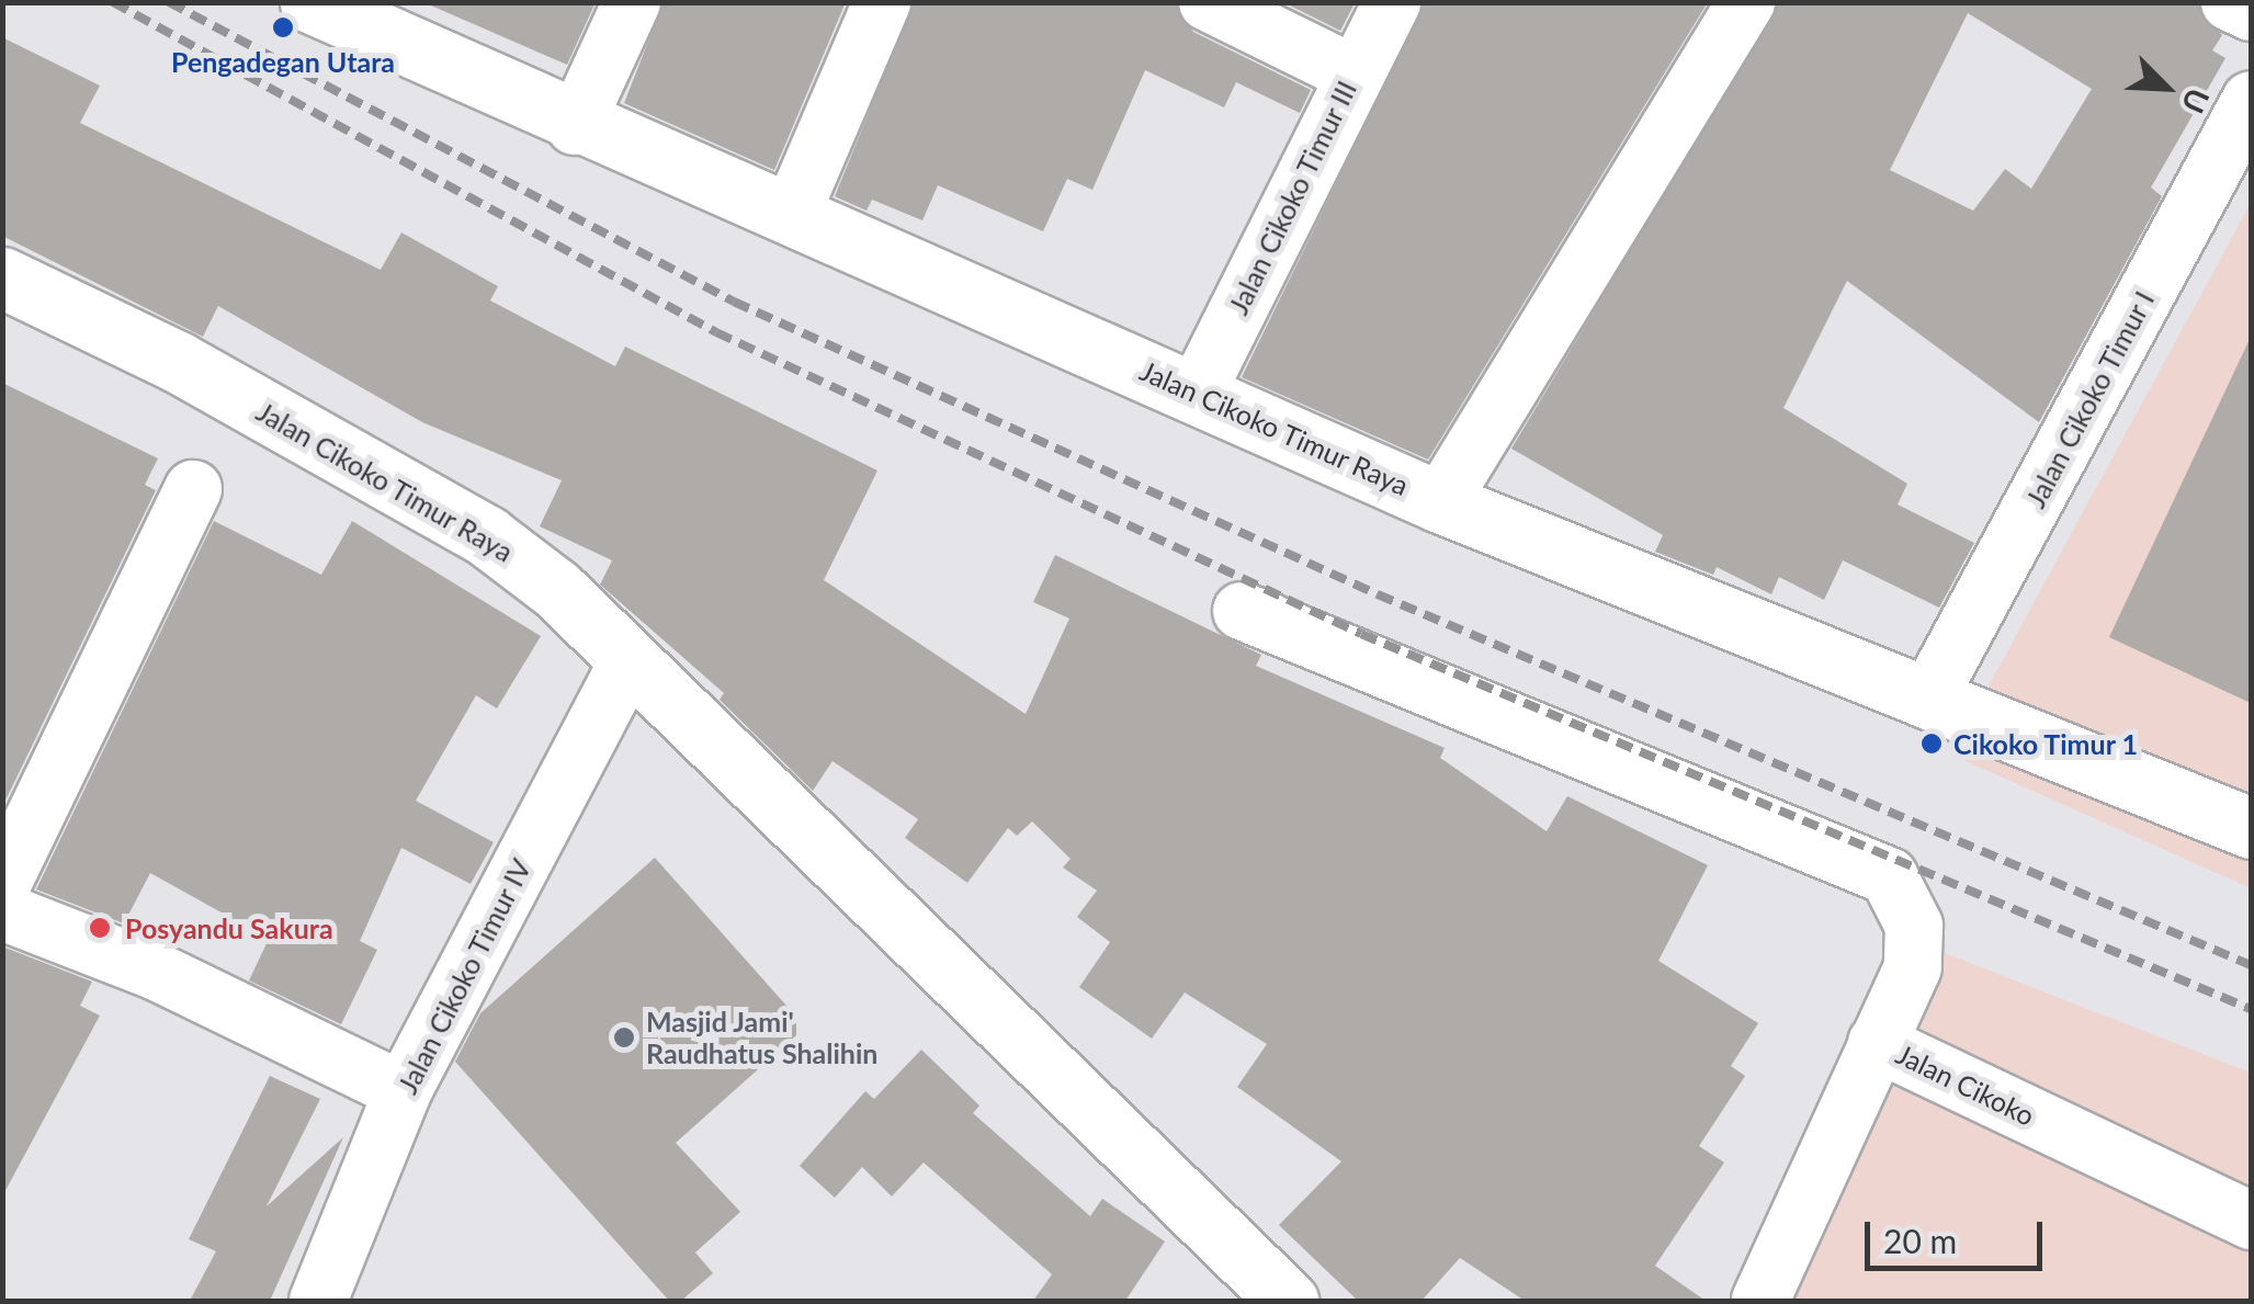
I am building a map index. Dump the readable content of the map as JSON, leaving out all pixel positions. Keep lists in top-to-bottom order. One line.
{"streets":{"street":["Jalan Cikoko Timur III","Jalan Cikoko Timur I","Jalan Cikoko Timur Raya","Jalan Cikoko Timur IV","Jalan Cikoko"]},"crossings":[["Jalan Cikoko Timur III","Jalan Cikoko Timur Raya"],["Jalan Cikoko Timur I","Jalan Cikoko Timur Raya"],["Jalan Cikoko Timur Raya","Jalan Cikoko Timur IV"]],"places":["Pengadegan Utara","Cikoko Timur 1","Posyandu Sakura","Masjid Jami' Raudhatus Shalihin"],"scale_bar":"20 m","north":"bottom right"}
